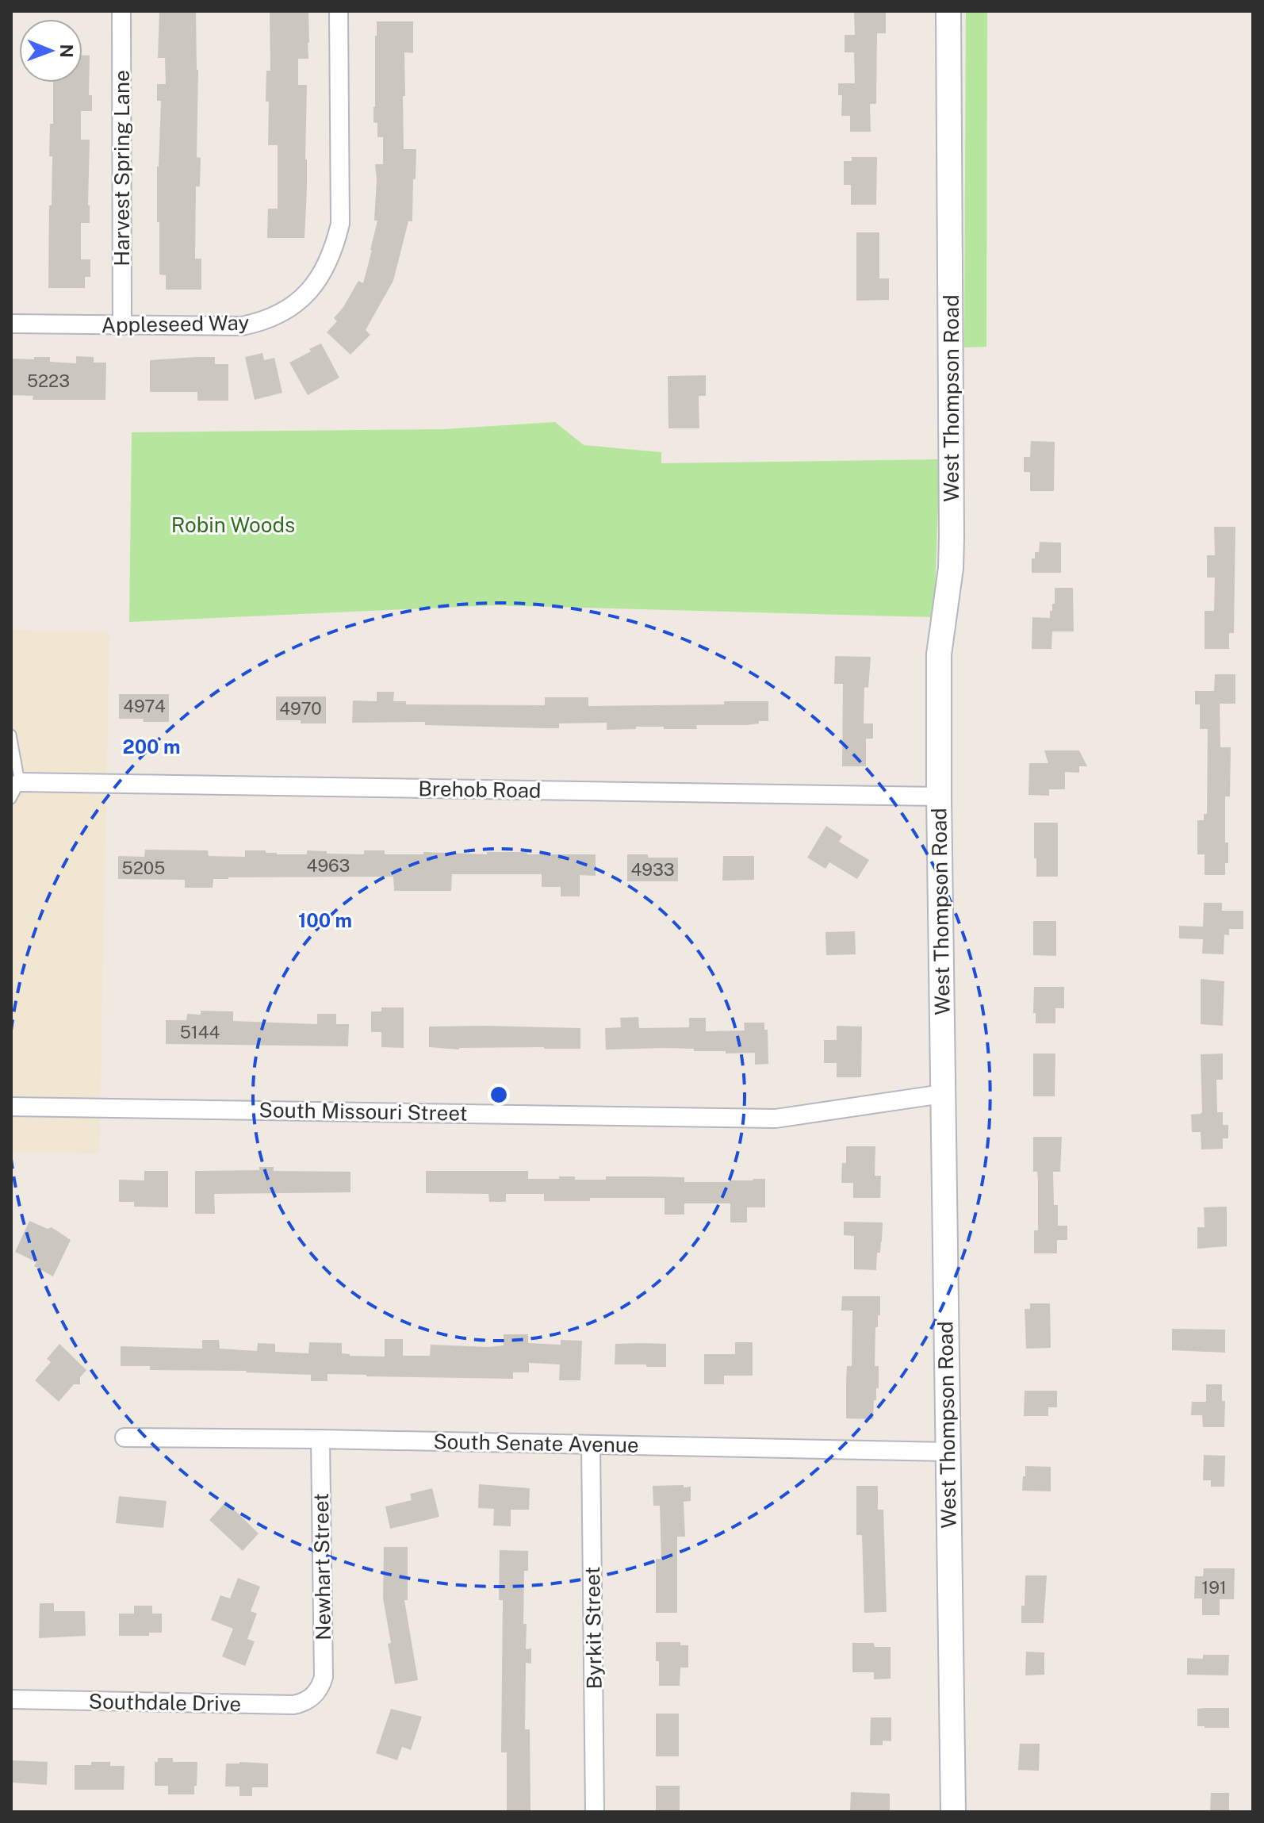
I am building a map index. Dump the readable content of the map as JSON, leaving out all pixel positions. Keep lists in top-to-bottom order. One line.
{"streets":{"main road":["West Thompson Road"],"street":["Harvest Spring Lane","Appleseed Way","Brehob Road","South Missouri Street","South Senate Avenue","Newhart Street","Byrkit Street","Southdale Drive"]},"crossings":[["Harvest Spring Lane","Appleseed Way"],["West Thompson Road","Brehob Road"],["West Thompson Road","South Missouri Street"],["West Thompson Road","South Senate Avenue"],["South Senate Avenue","Newhart Street"],["South Senate Avenue","Byrkit Street"],["Newhart Street","Southdale Drive"]],"parks":["Robin Woods"],"house_numbers":["5223","4974","4970","4963","5205","4933","5144","191"],"north":"right","rings":["200 m","100 m"]}
